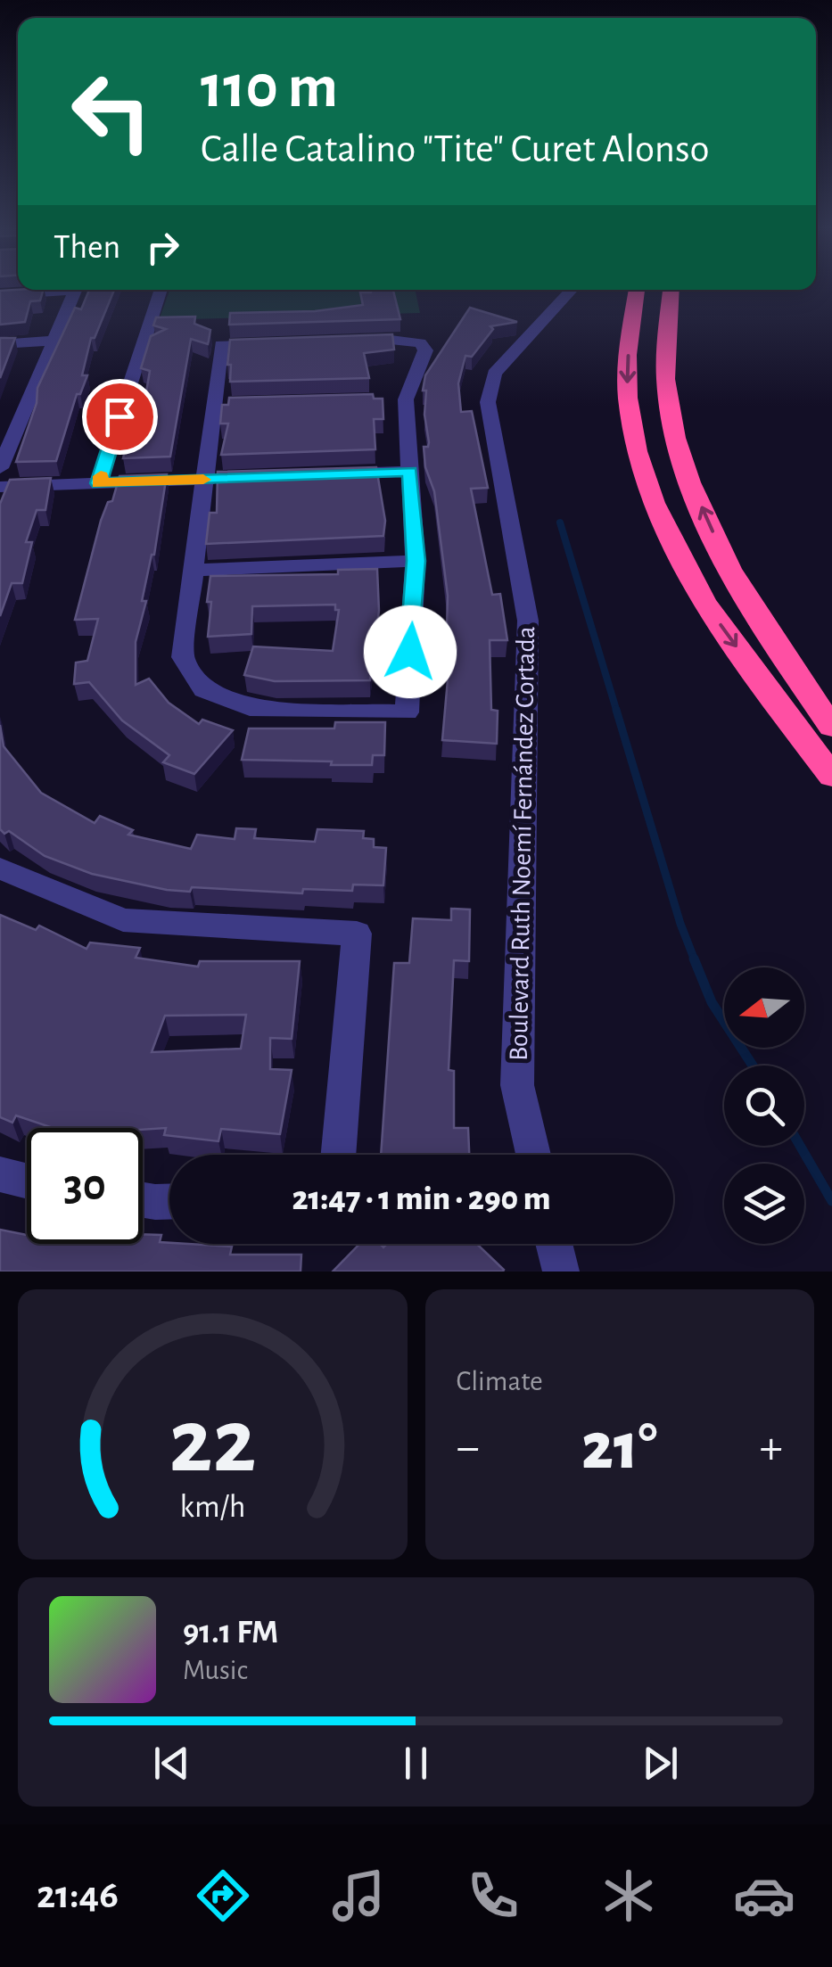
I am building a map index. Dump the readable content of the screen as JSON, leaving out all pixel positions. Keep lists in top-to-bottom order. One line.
{"streets":{"street":["Boulevard Ruth Noemí Fernández Cortada"]},"north":"left","page":{"turn":["110 m","Calle Catalino \"Tite\" Curet Alonso"],"then":"Then","limit":"30","trip":"21:47 · 1 min · 290 m","tile":"Climate","heat":["−","21°","+"],"song":["91.1 FM","Music"],"tabs":"21:46","gauge":["22","km/h"]}}
